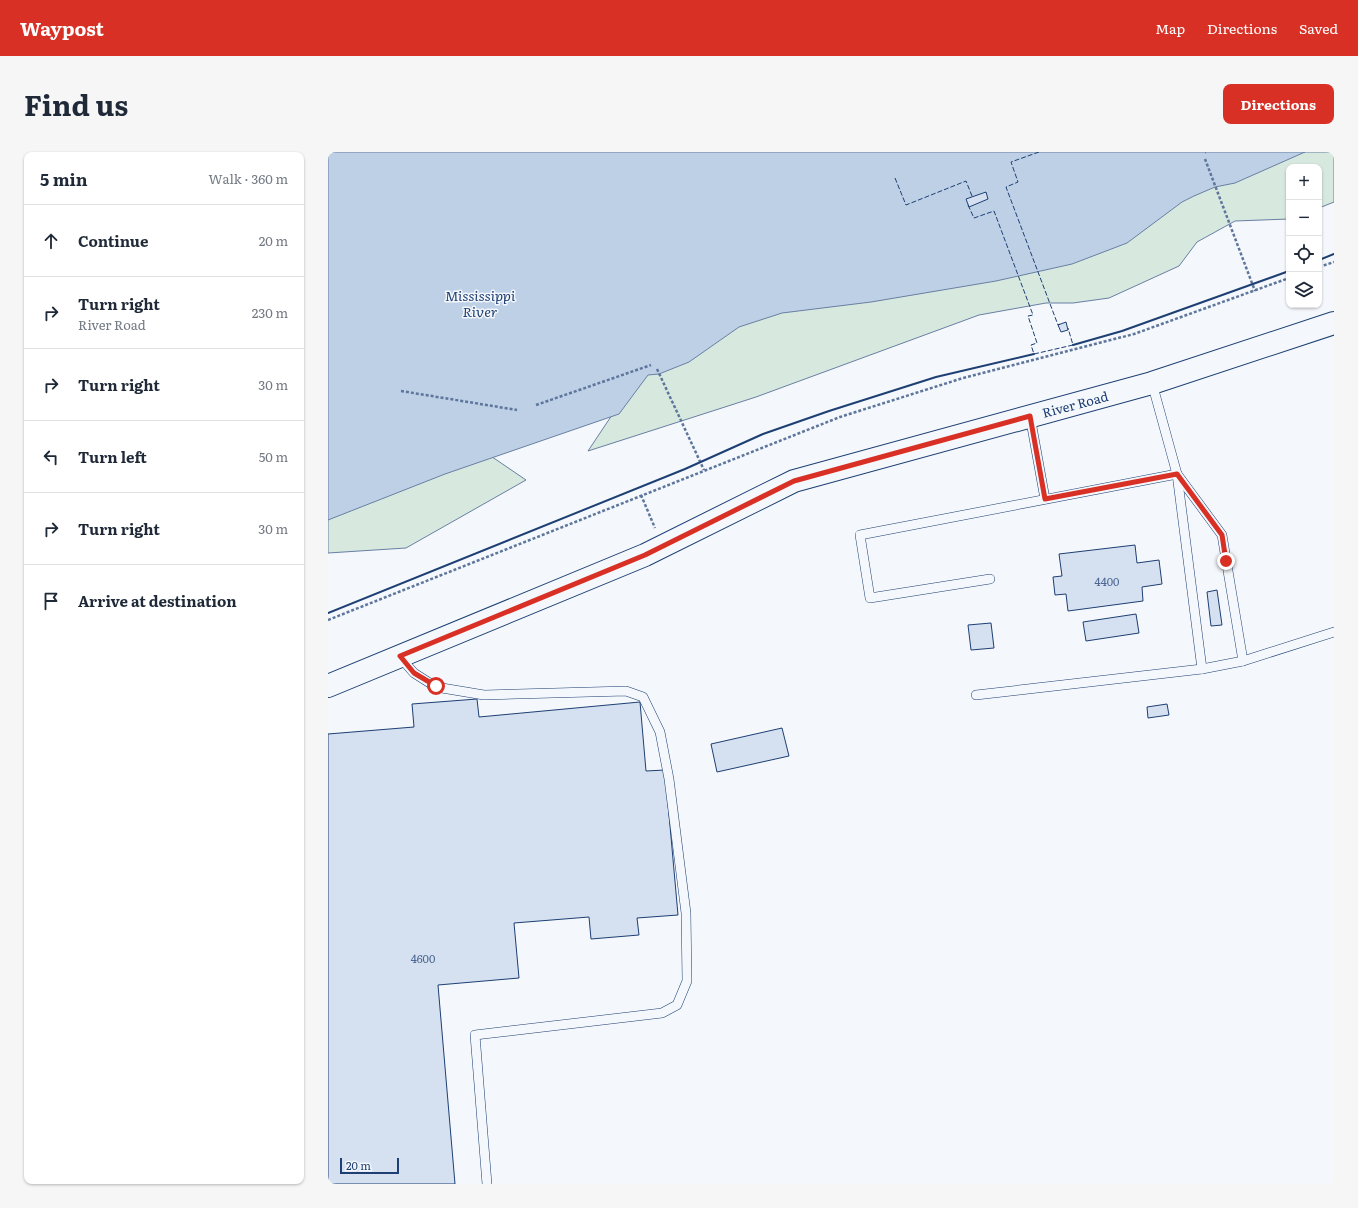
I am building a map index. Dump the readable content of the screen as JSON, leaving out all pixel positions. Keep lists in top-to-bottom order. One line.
{"streets":{"main road":["River Road"]},"water":["Mississippi River"],"house_numbers":["4400","4600"],"scale_bar":"20 m","page":{"header":"Waypost","nav":["Map","Directions","Saved"],"title":"Find us","buttons":"Directions","heading":["5 min","Walk · 360 m"],"map_buttons":["+","−"],"list":[["Continue","20 m"],["Turn right","River Road","230 m"],["Turn right","30 m"],["Turn left","50 m"],["Turn right","30 m"],"Arrive at destination"],"scale":"20 m"}}
